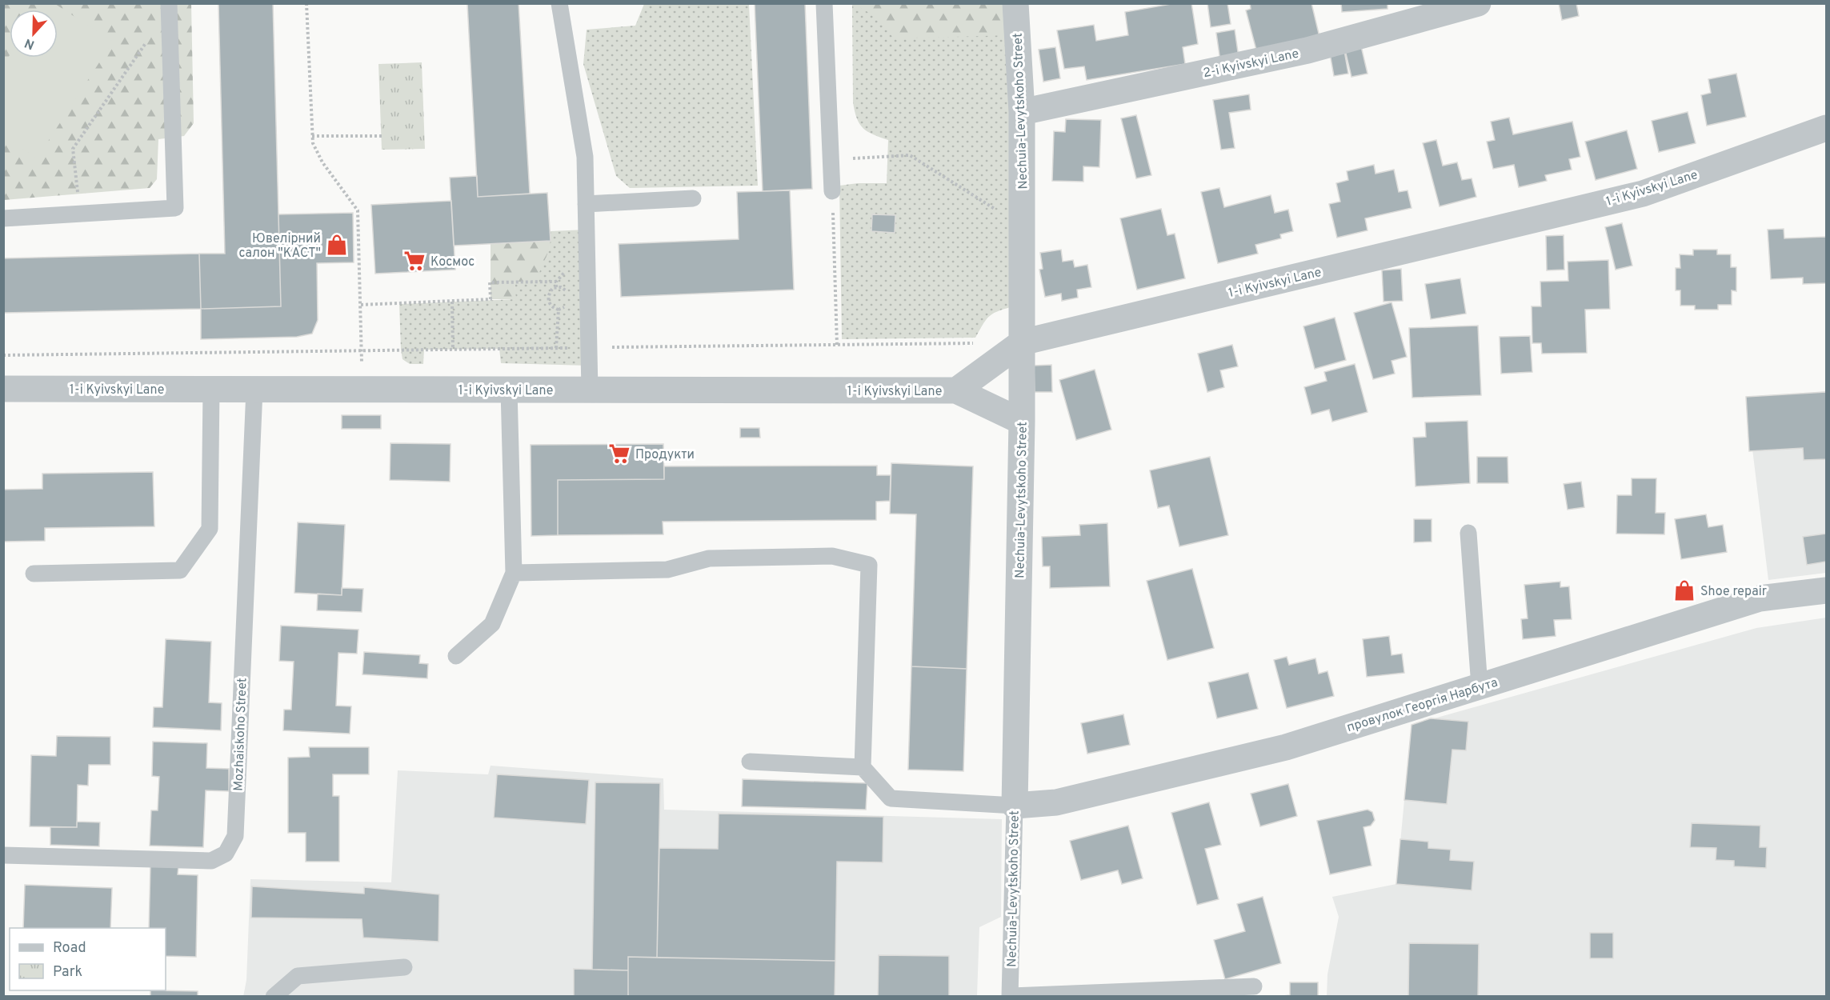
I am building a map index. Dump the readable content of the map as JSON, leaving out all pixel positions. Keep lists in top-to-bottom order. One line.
{"streets":{"street":["2-i Kyivskyi Lane","Nechuia-Levytskoho Street","1-i Kyivskyi Lane","провулок Георгія Нарбута"],"lane":["Mozhaiskoho Street"]},"crossings":[["2-i Kyivskyi Lane","Nechuia-Levytskoho Street"],["Nechuia-Levytskoho Street","1-i Kyivskyi Lane"],["Nechuia-Levytskoho Street","провулок Георгія Нарбута"],["1-i Kyivskyi Lane","Mozhaiskoho Street"]],"places":{"shop":["Ювелірний салон \"КАСТ\"","Shoe repair"],"supermarket":["Космос","Продукти"]},"legend":["Road","Park"],"north":"bottom"}
